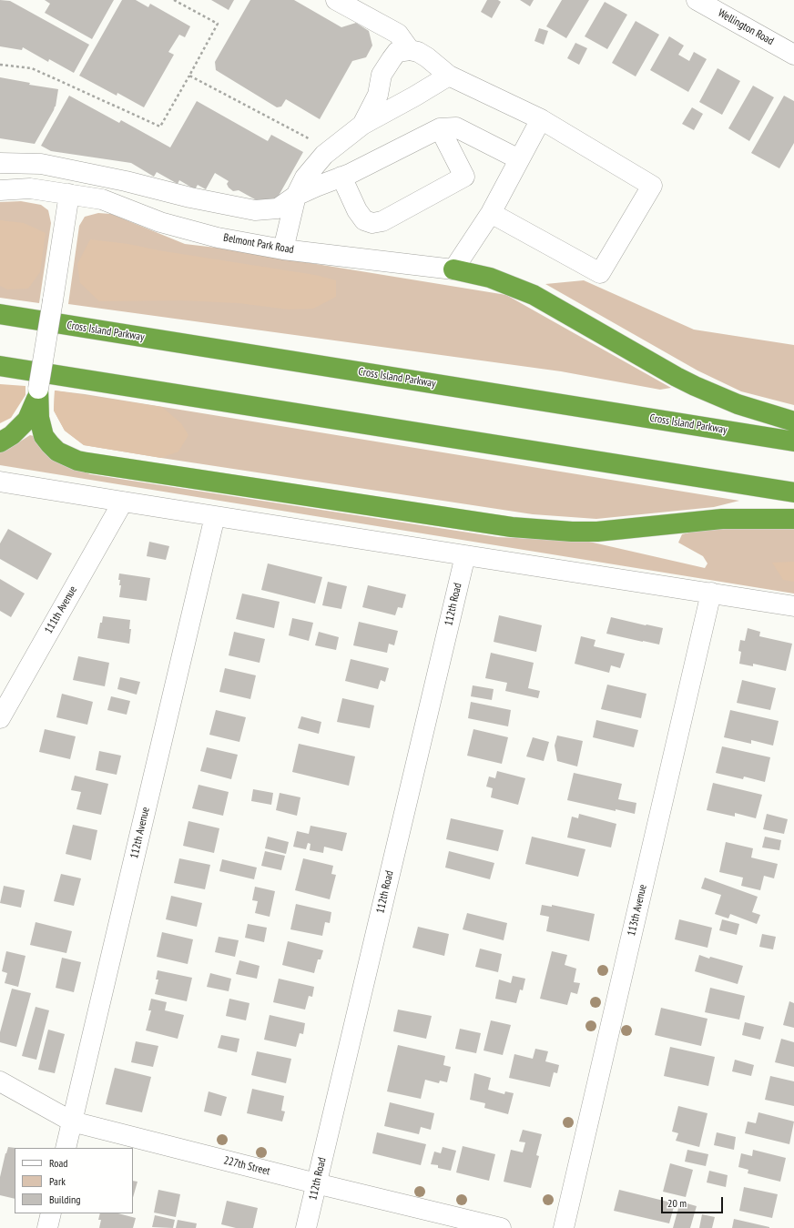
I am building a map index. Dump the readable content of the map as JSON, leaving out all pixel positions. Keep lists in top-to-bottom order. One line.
{"streets":{"highway":["Cross Island Parkway"],"street":["Wellington Road","Belmont Park Road","112th Road","111th Avenue","112th Avenue","113th Avenue","227th Street"]},"crossings":[["112th Road","227th Street"],["112th Avenue","227th Street"]],"legend":["Road","Park","Building"],"scale_bar":"20 m"}
